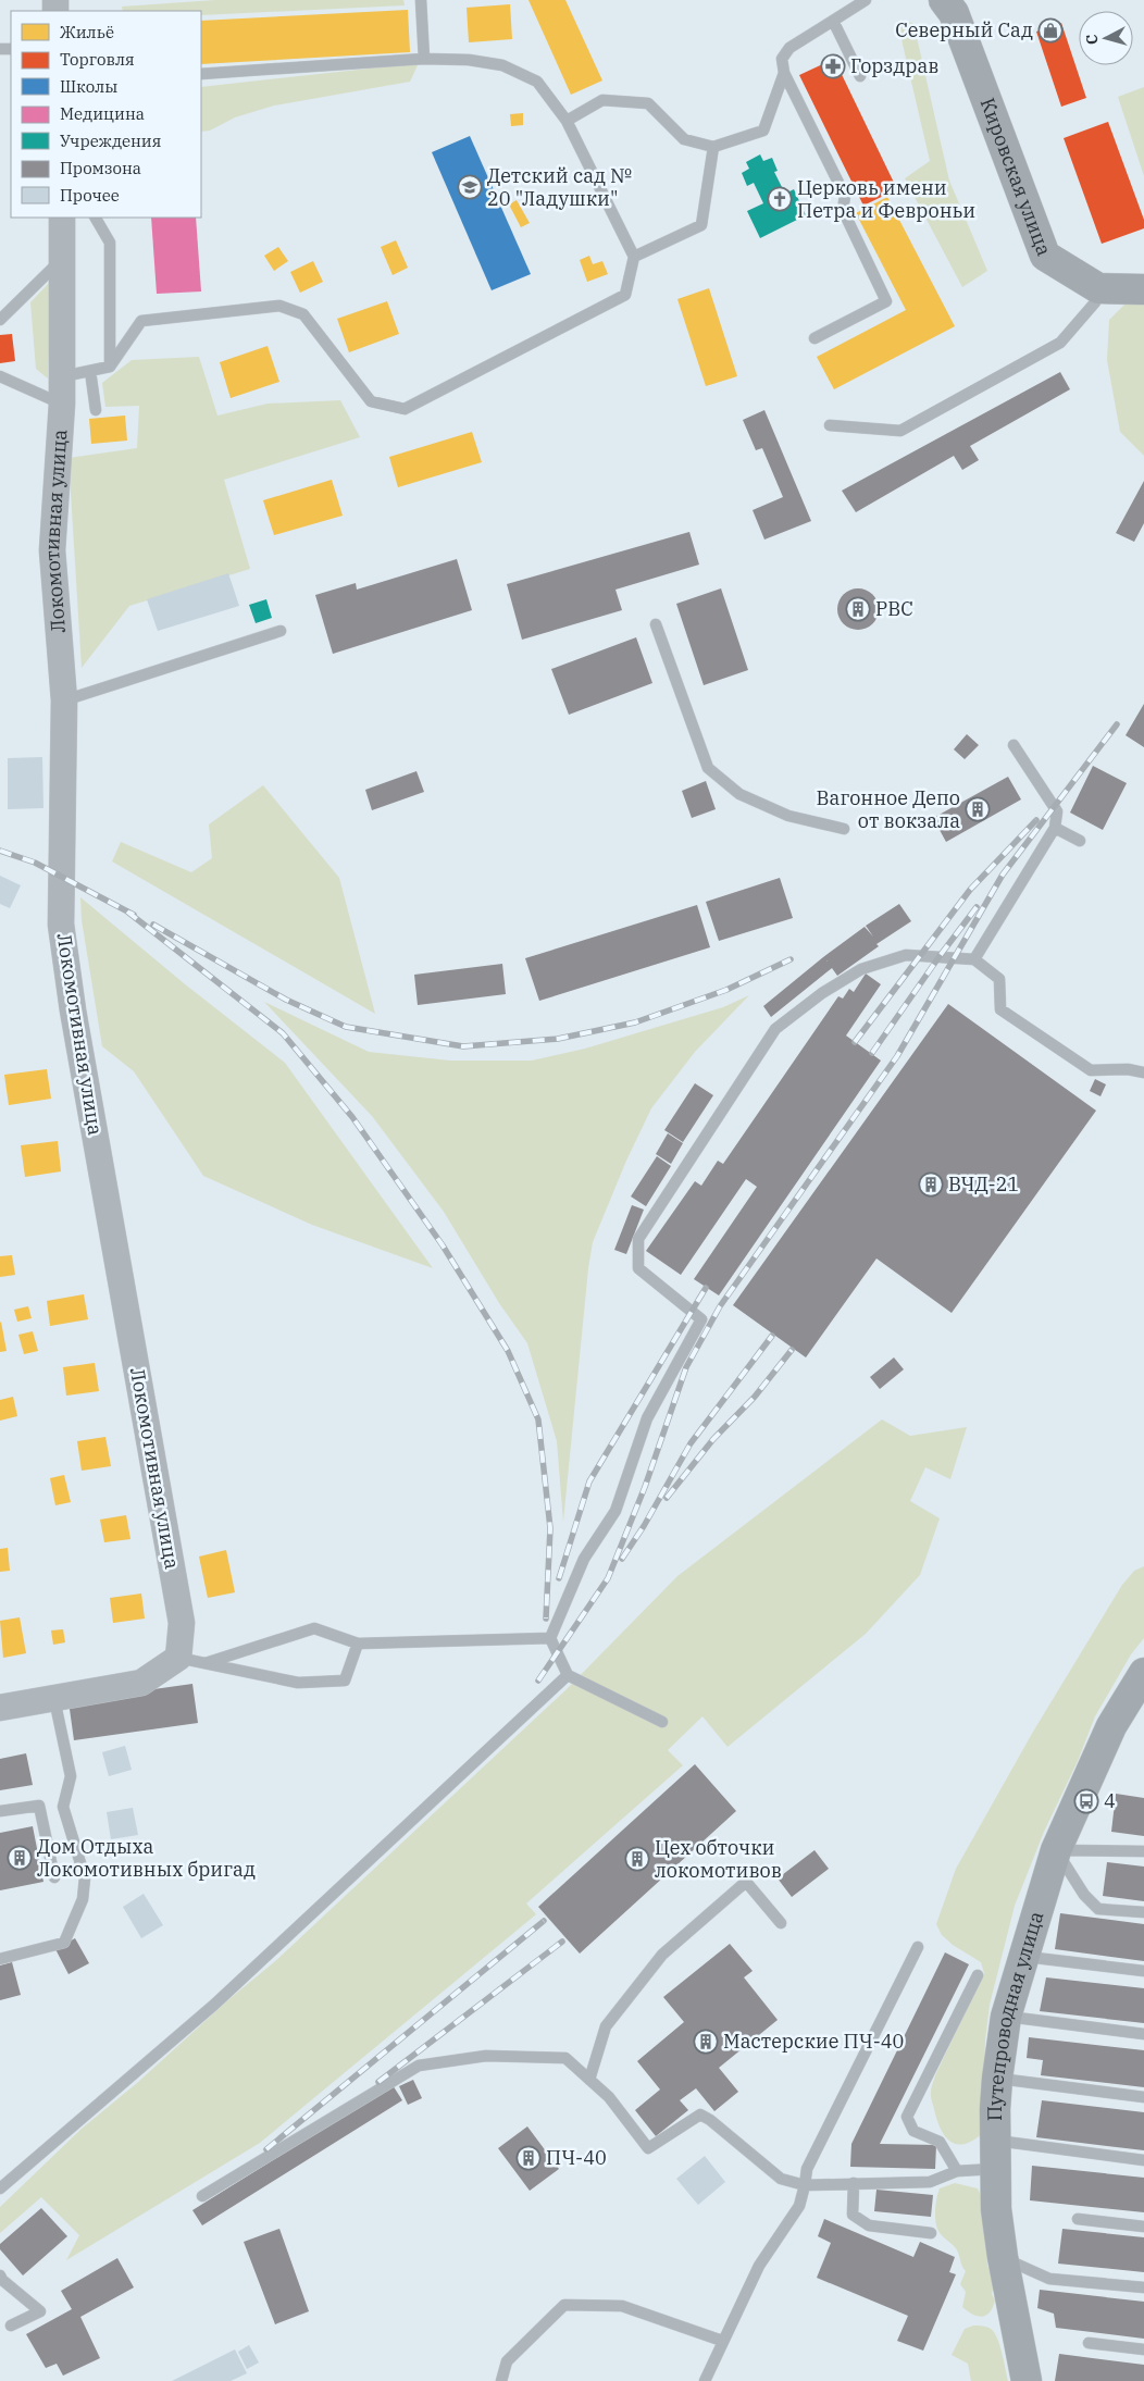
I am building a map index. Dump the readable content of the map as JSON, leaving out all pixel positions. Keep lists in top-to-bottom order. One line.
{"streets":{"main road":["Кировская улица","Путепроводная улица"],"street":["Локомотивная улица"]},"places":{"shop":["Северный Сад"],"pharmacy":["Горздрав"],"school or university":["Детский сад № 20 \"Ладушки\""],"church":["Церковь имени Петра и Февроньи"],"building":["РВС","Вагонное Депо от вокзала","ВЧД-21","Дом Отдыха Локомотивных бригад","Цех обточки локомотивов","Мастерские ПЧ-40","ПЧ-40"],"bus stop":["4"]},"legend":["Жильё","Торговля","Школы","Медицина","Учреждения","Промзона","Прочее"],"north":"left"}
